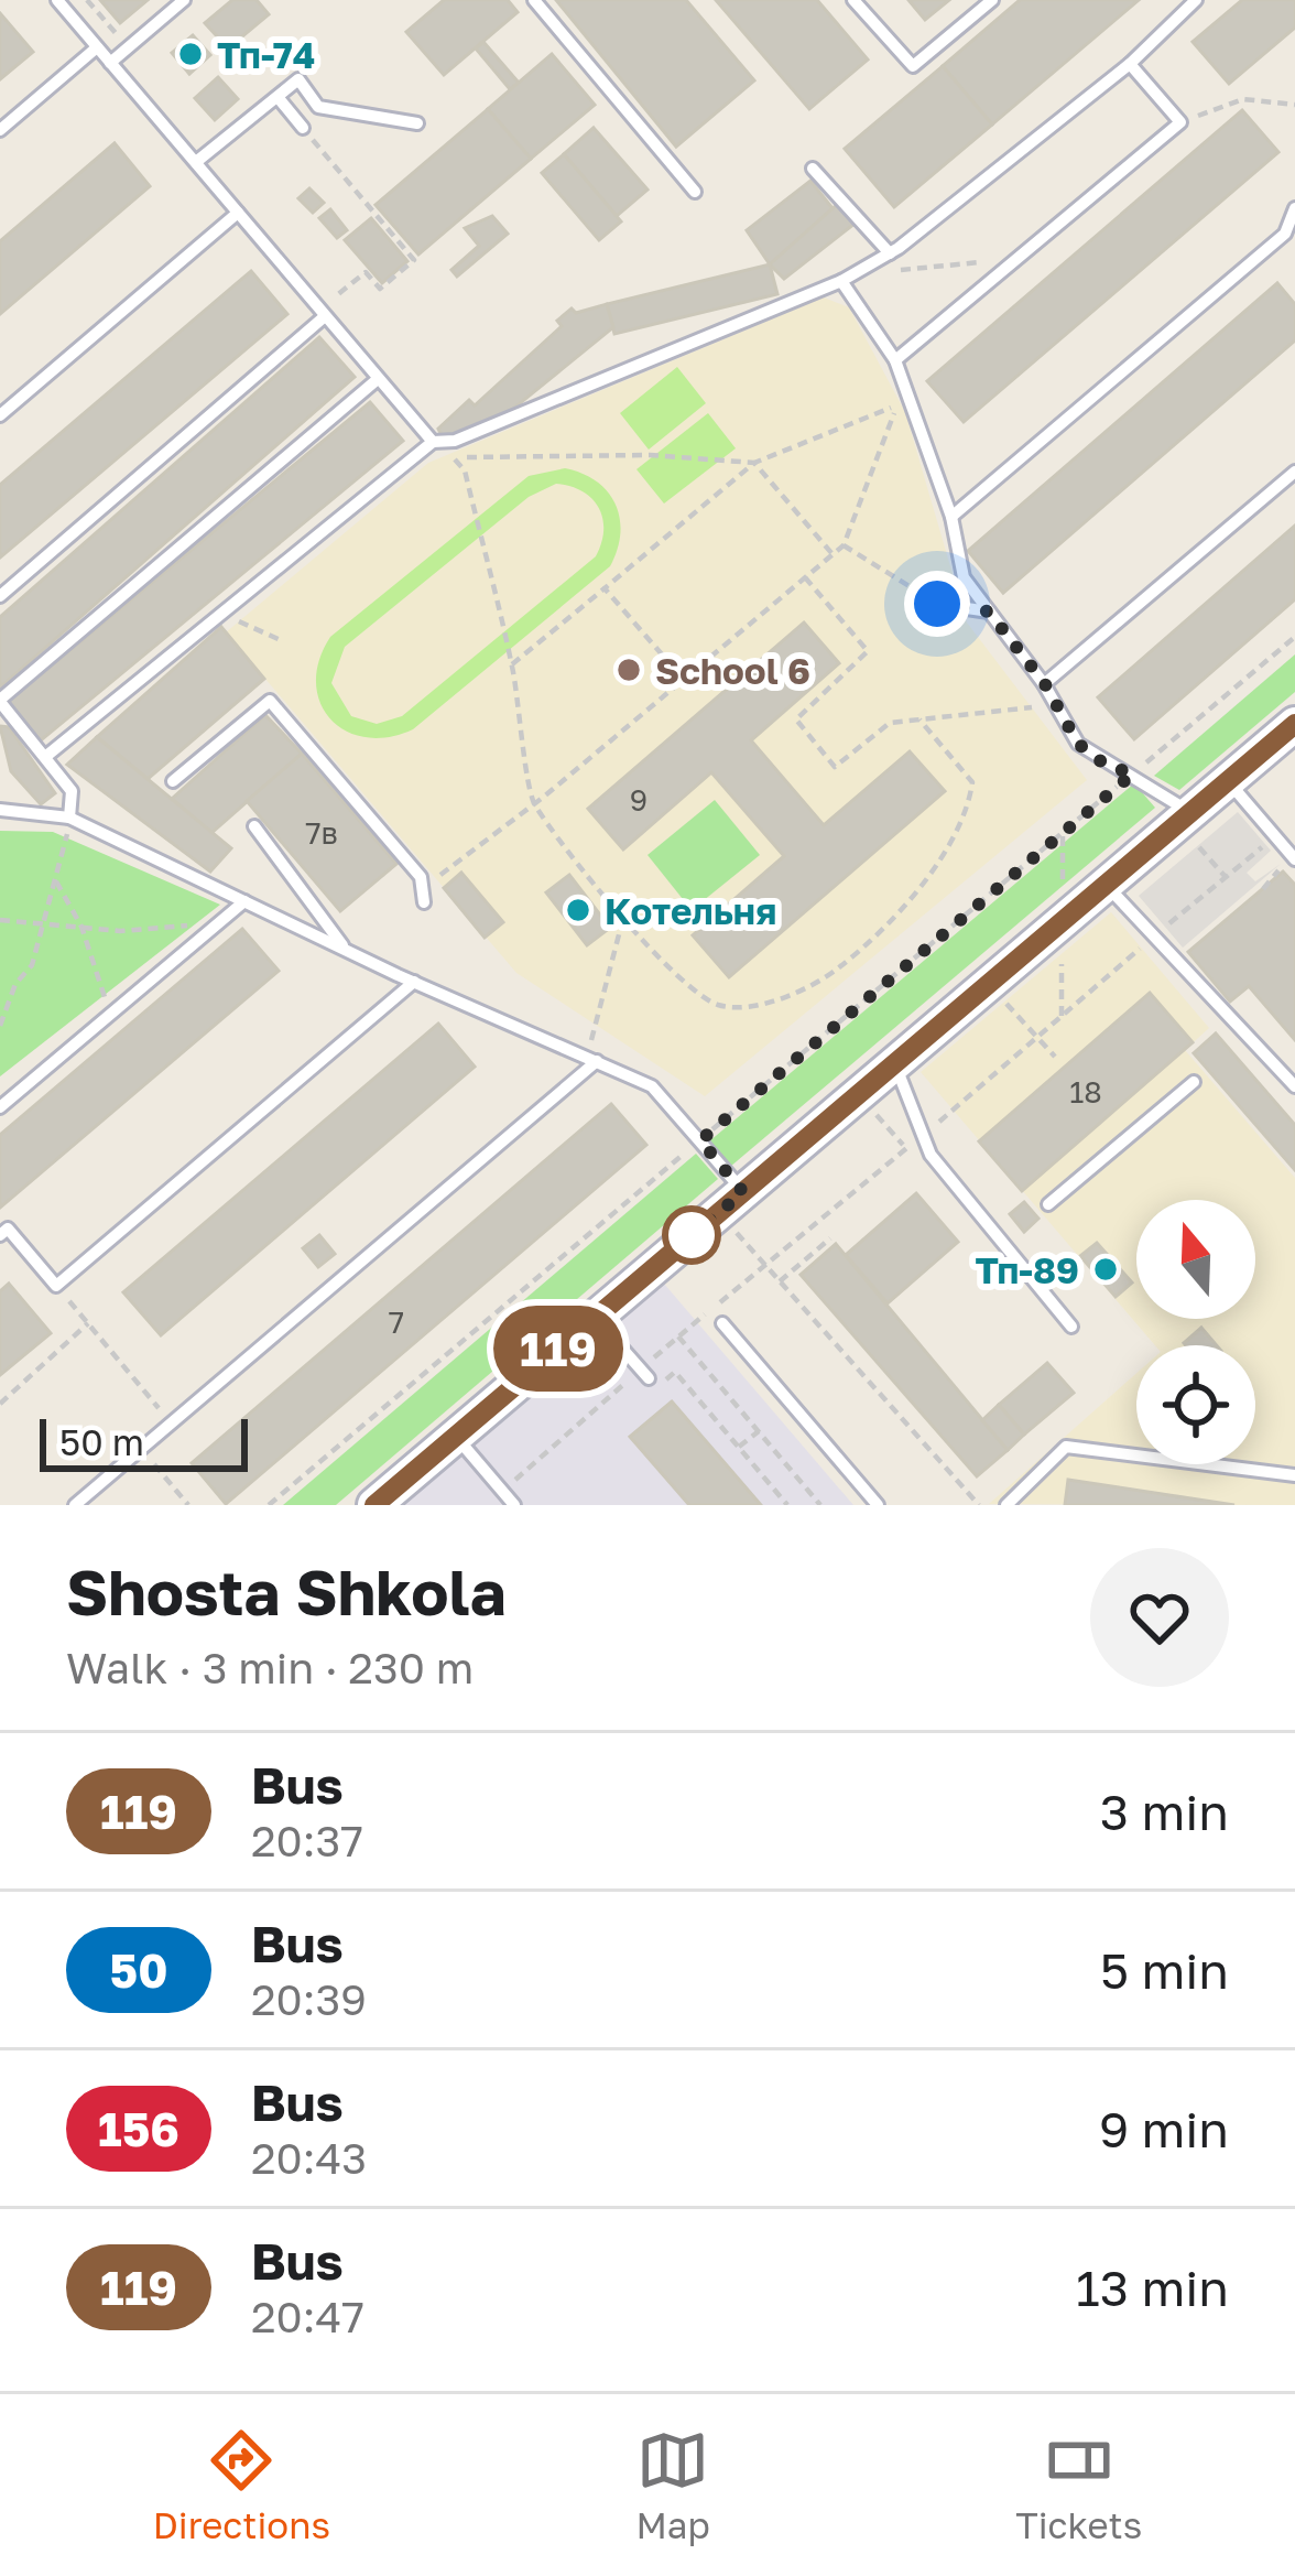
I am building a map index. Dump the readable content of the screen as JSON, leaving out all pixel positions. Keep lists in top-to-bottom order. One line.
{"places":["Тп-74","School 6","Котельня","Тп-89"],"lines":["bus line 119"],"house_numbers":["9","7в","18","7"],"scale_bar":"50 m","north":"top","page":{"on_map":"119","scale":"50 m","heading":["Shosta Shkola","Walk · 3 min · 230 m"],"list":[{"mark":"119","name":"Bus","note":"20:37","value":"3 min"},{"mark":"50","name":"Bus","note":"20:39","value":"5 min"},{"mark":"156","name":"Bus","note":"20:43","value":"9 min"},{"mark":"119","name":"Bus","note":"20:47","value":"13 min"}],"tabs":["Directions","Map","Tickets"]}}
